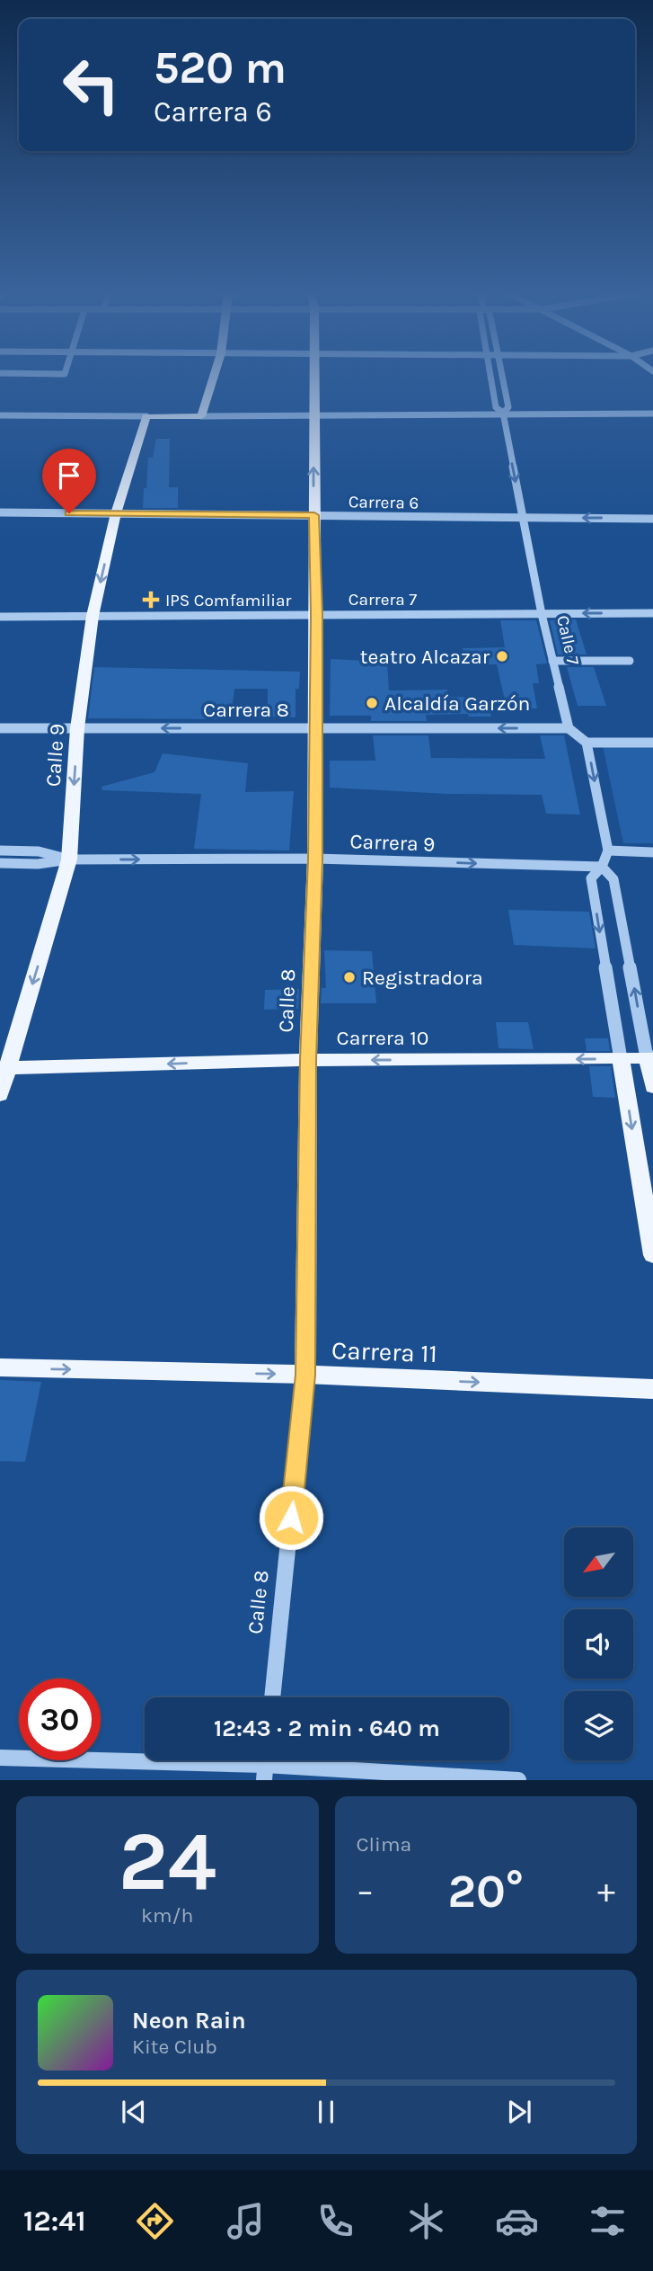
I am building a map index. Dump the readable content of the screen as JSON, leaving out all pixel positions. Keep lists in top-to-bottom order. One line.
{"streets":{"main road":["Calle 9","Calle 8","Carrera 10","Carrera 11"],"street":["Carrera 6","Carrera 7","Calle 7","Carrera 8","Carrera 9"]},"crossings":[["Carrera 6","Calle 7"],["Carrera 6","Calle 9"],["Carrera 6","Calle 8"],["Carrera 7","Calle 7"],["Carrera 7","Calle 9"],["Carrera 7","Calle 8"],["Calle 7","Carrera 8"],["Carrera 8","Calle 9"],["Carrera 8","Calle 8"],["Calle 9","Carrera 9"],["Calle 9","Carrera 10"],["Carrera 9","Calle 8"],["Calle 8","Carrera 10"],["Calle 8","Carrera 11"]],"one_way":["Carrera 8","Calle 9","Carrera 9","Carrera 10","Carrera 11"],"places":{"health":["IPS Comfamiliar"],"other":["teatro Alcazar","Alcaldía Garzón","Registradora"]},"north":"bottom left","page":{"turn":["520 m","Carrera 6"],"limit":"30","trip":"12:43 · 2 min · 640 m","tile":[["24","km/h"],"Clima"],"heat":["−","20°","+"],"song":["Neon Rain","Kite Club"],"tabs":"12:41"}}
